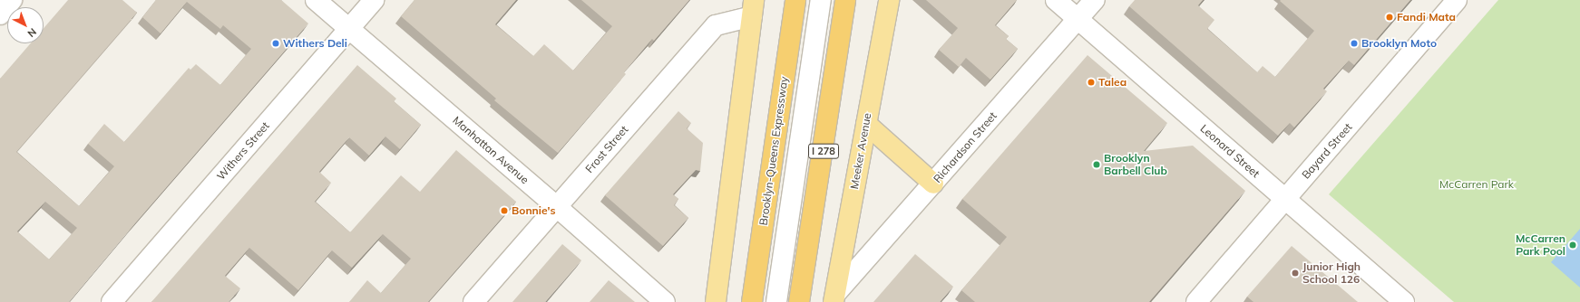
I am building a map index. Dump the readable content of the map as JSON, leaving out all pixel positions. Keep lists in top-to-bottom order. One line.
{"streets":{"highway":["Brooklyn-Queens Expressway","I 278"],"main road":["Meeker Avenue"],"street":["Richardson Street","Frost Street","Manhattan Avenue","Withers Street","Leonard Street","Bayard Street"]},"crossings":[["Richardson Street","Meeker Avenue"],["Richardson Street","Leonard Street"],["Frost Street","Manhattan Avenue"],["Manhattan Avenue","Withers Street"],["Leonard Street","Bayard Street"]],"parks":["McCarren Park"],"places":["Fandi Mata","Withers Deli","Brooklyn Moto","Talea","Brooklyn Barbell Club","Bonnie's","McCarren Park Pool","Junior High School 126"],"north":"bottom right"}
